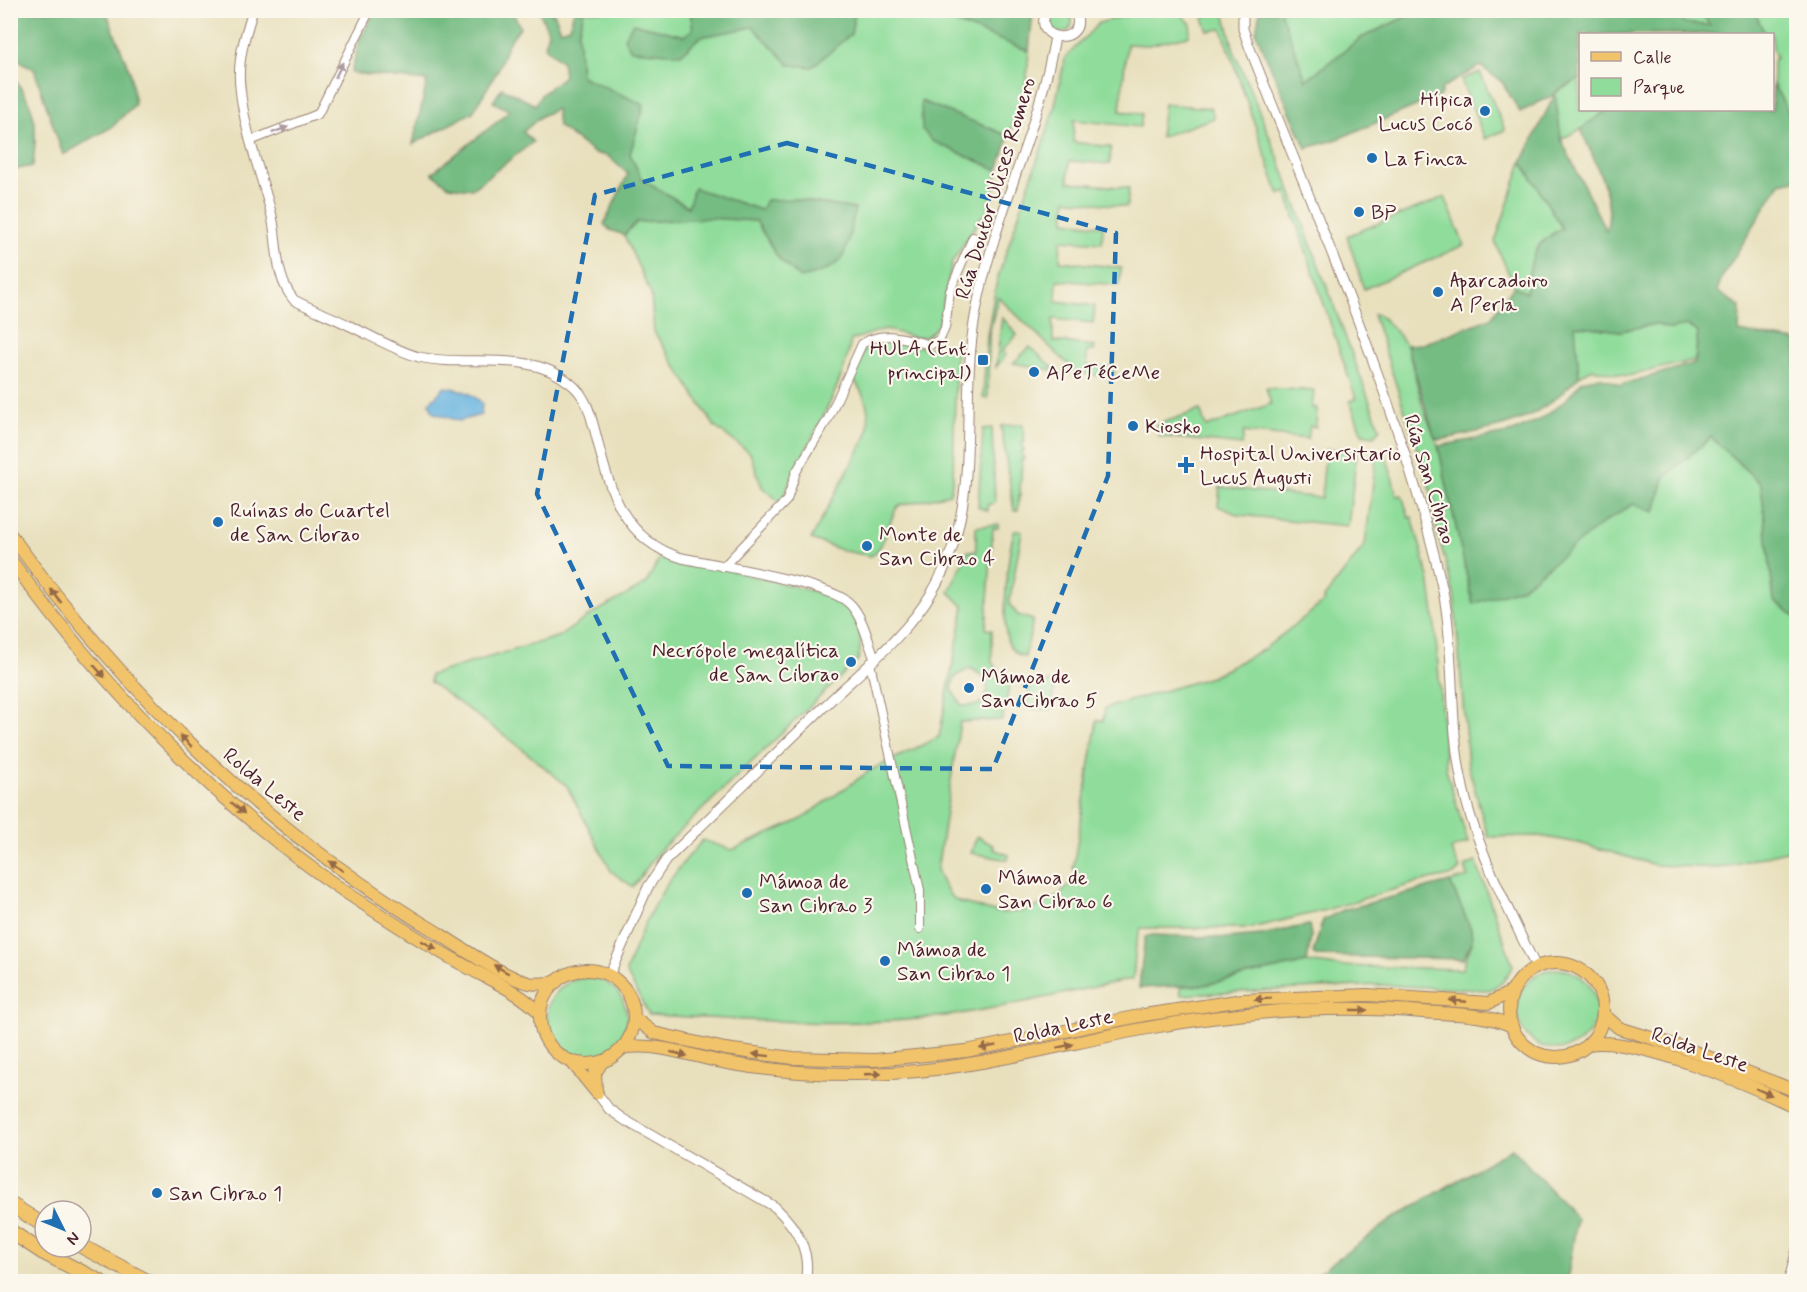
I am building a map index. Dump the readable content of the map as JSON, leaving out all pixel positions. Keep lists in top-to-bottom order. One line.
{"streets":{"main road":["Rolda Leste"],"street":["Rúa Doutor Ulises Romero","Rúa San Cibrao"]},"crossings":[["Rúa Doutor Ulises Romero","Rolda Leste"],["Rúa San Cibrao","Rolda Leste"]],"places":{"other":["Hípica Lucus Cocó","La Finca","BP","Aparcadoiro A Perla","APeTéCeMe","Kiosko","Ruínas do Cuartel de San Cibrao","Monte de San Cibrao 4","Necrópole megalítica de San Cibrao","Mámoa de San Cibrao 5","Mámoa de San Cibrao 6","Mámoa de San Cibrao 3","Mámoa de San Cibrao 1","San Cibrao 1"],"transit":["HULA (Ent. principal)"],"health":["Hospital Universitario Lucus Augusti"]},"legend":["Calle","Parque"],"north":"bottom right"}
